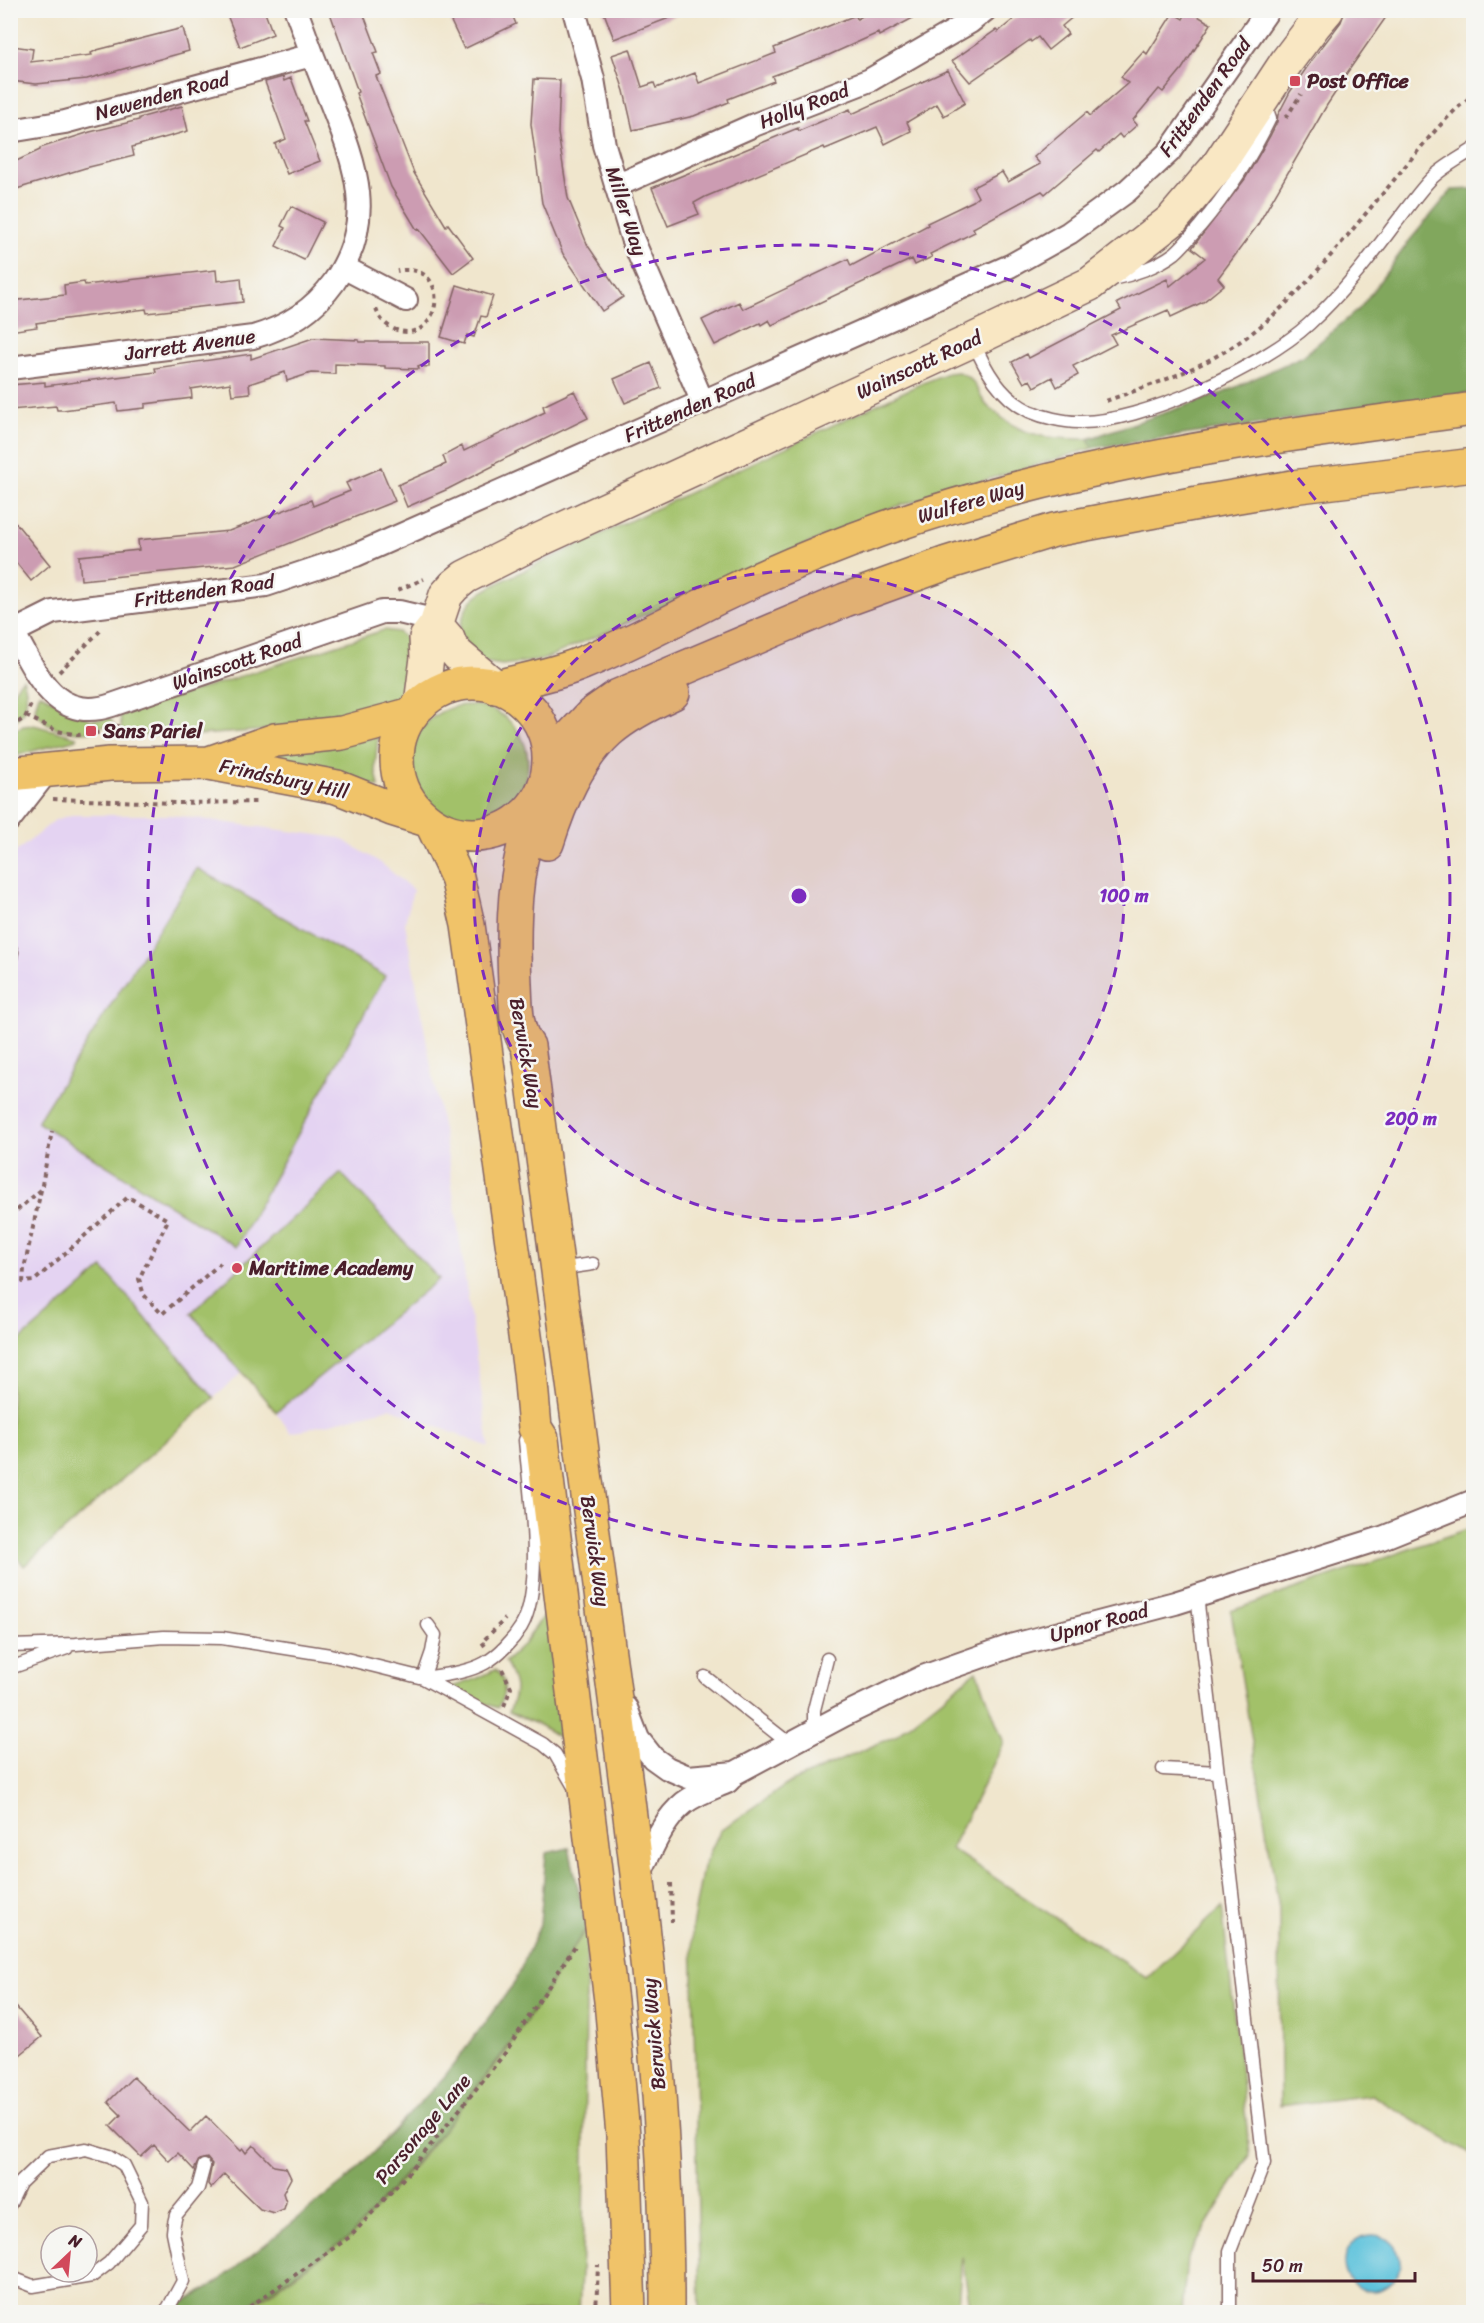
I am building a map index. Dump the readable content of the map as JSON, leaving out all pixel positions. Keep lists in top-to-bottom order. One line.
{"streets":{"main road":["Wulfere Way","Frindsbury Hill","Berwick Way"],"street":["Newenden Road","Frittenden Road","Holly Road","Miller Way","Jarrett Avenue","Wainscott Road","Upnor Road"],"path":["Parsonage Lane"]},"crossings":[["Newenden Road","Jarrett Avenue"],["Frittenden Road","Miller Way"],["Holly Road","Miller Way"],["Wainscott Road","Wulfere Way"],["Wainscott Road","Frindsbury Hill"],["Wainscott Road","Berwick Way"],["Wulfere Way","Frindsbury Hill"],["Wulfere Way","Berwick Way"],["Frindsbury Hill","Berwick Way"]],"places":{"transit":["Post Office","Sans Pariel"],"other":["Maritime Academy"]},"scale_bar":"50 m","north":"top right","rings":["100 m","200 m"]}
